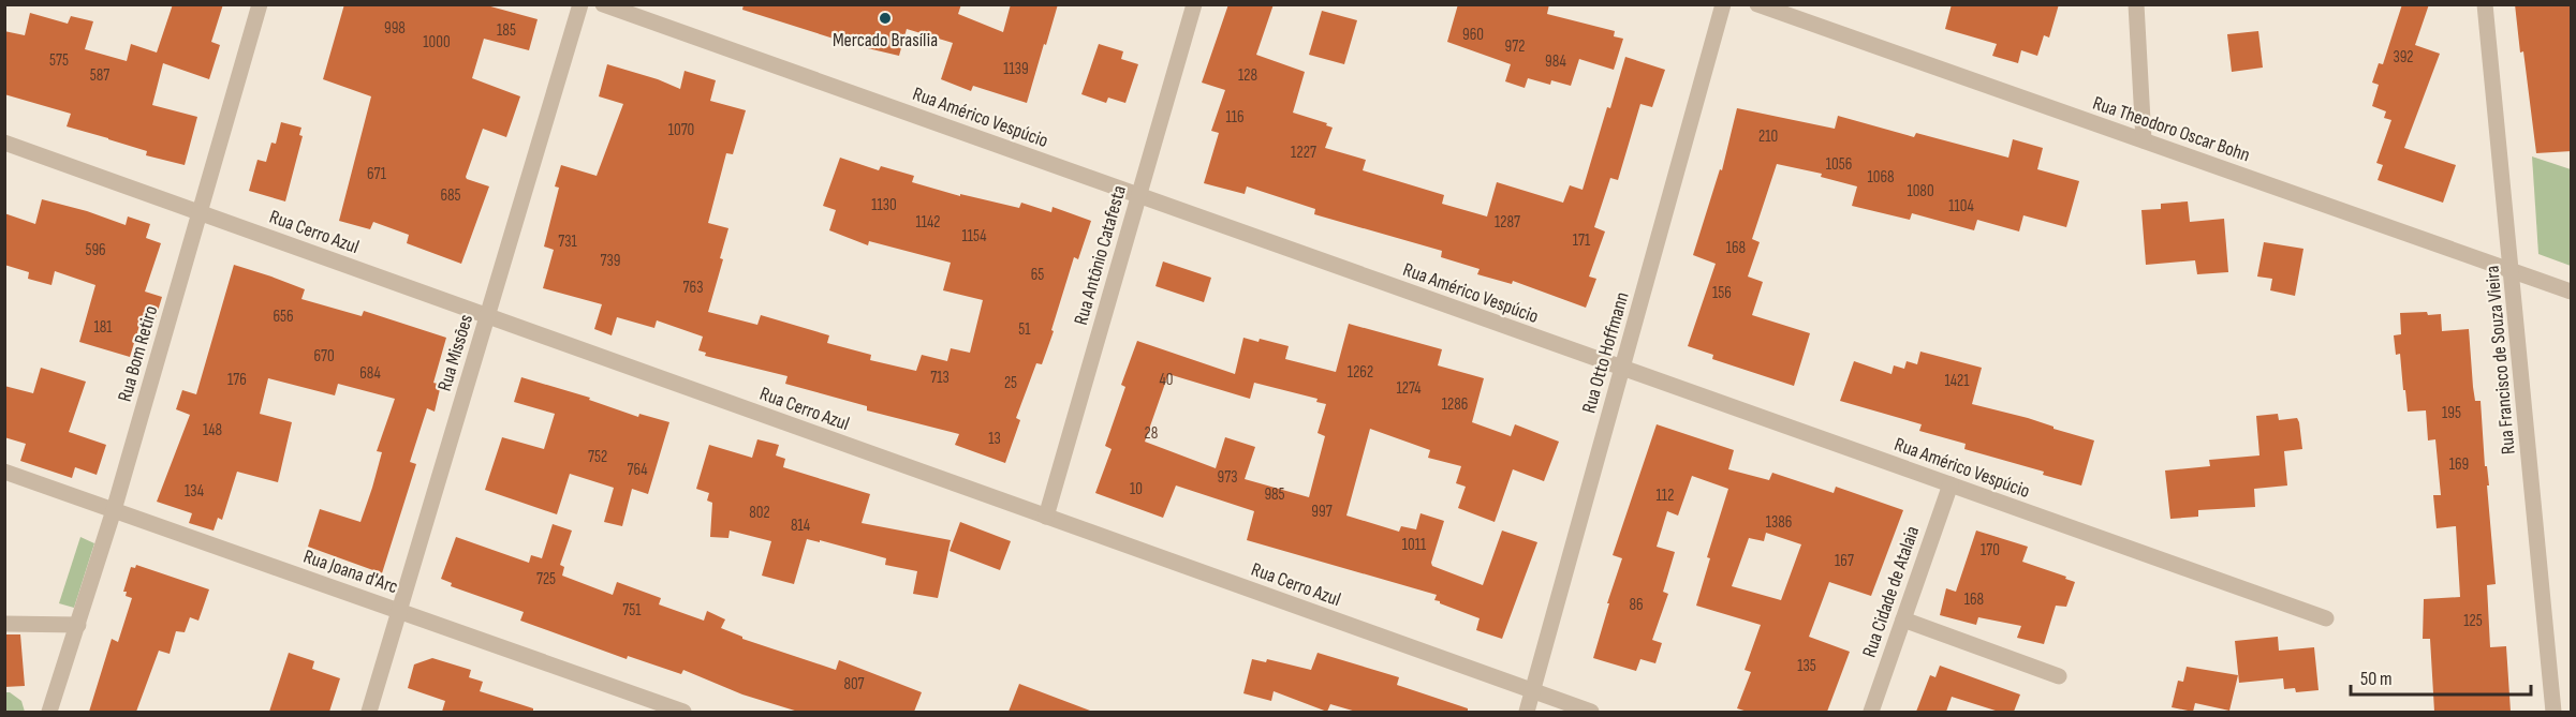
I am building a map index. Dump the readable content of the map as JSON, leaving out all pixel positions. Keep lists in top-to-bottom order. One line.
{"streets":{"street":["Rua Américo Vespúcio","Rua Theodoro Oscar Bohn","Rua Cerro Azul","Rua Antônio Catafesta","Rua Missões","Rua Otto Hoffmann","Rua Bom Retiro","Rua Francisco de Souza Vieira","Rua Joana d'Arc","Rua Cidade de Atalaia"]},"crossings":[["Rua Américo Vespúcio","Rua Antônio Catafesta"],["Rua Américo Vespúcio","Rua Otto Hoffmann"],["Rua Américo Vespúcio","Rua Cidade de Atalaia"],["Rua Theodoro Oscar Bohn","Rua Francisco de Souza Vieira"],["Rua Cerro Azul","Rua Antônio Catafesta"],["Rua Cerro Azul","Rua Missões"],["Rua Cerro Azul","Rua Otto Hoffmann"],["Rua Cerro Azul","Rua Bom Retiro"],["Rua Missões","Rua Joana d'Arc"],["Rua Bom Retiro","Rua Joana d'Arc"]],"places":["Mercado Brasília"],"house_numbers":["998","185","960","1000","972","392","575","984","1139","587","128","116","1070","210","1227","1056","671","1068","1080","685","1130","1104","1142","1287","1154","171","731","168","596","739","65","763","156","656","181","51","670","1262","684","713","176","40","1421","25","1274","1286","195","148","28","13","752","169","764","973","10","134","985","112","997","802","1386","814","1011","170","167","725","168","86","751","125","135","807"],"scale_bar":"50 m"}
